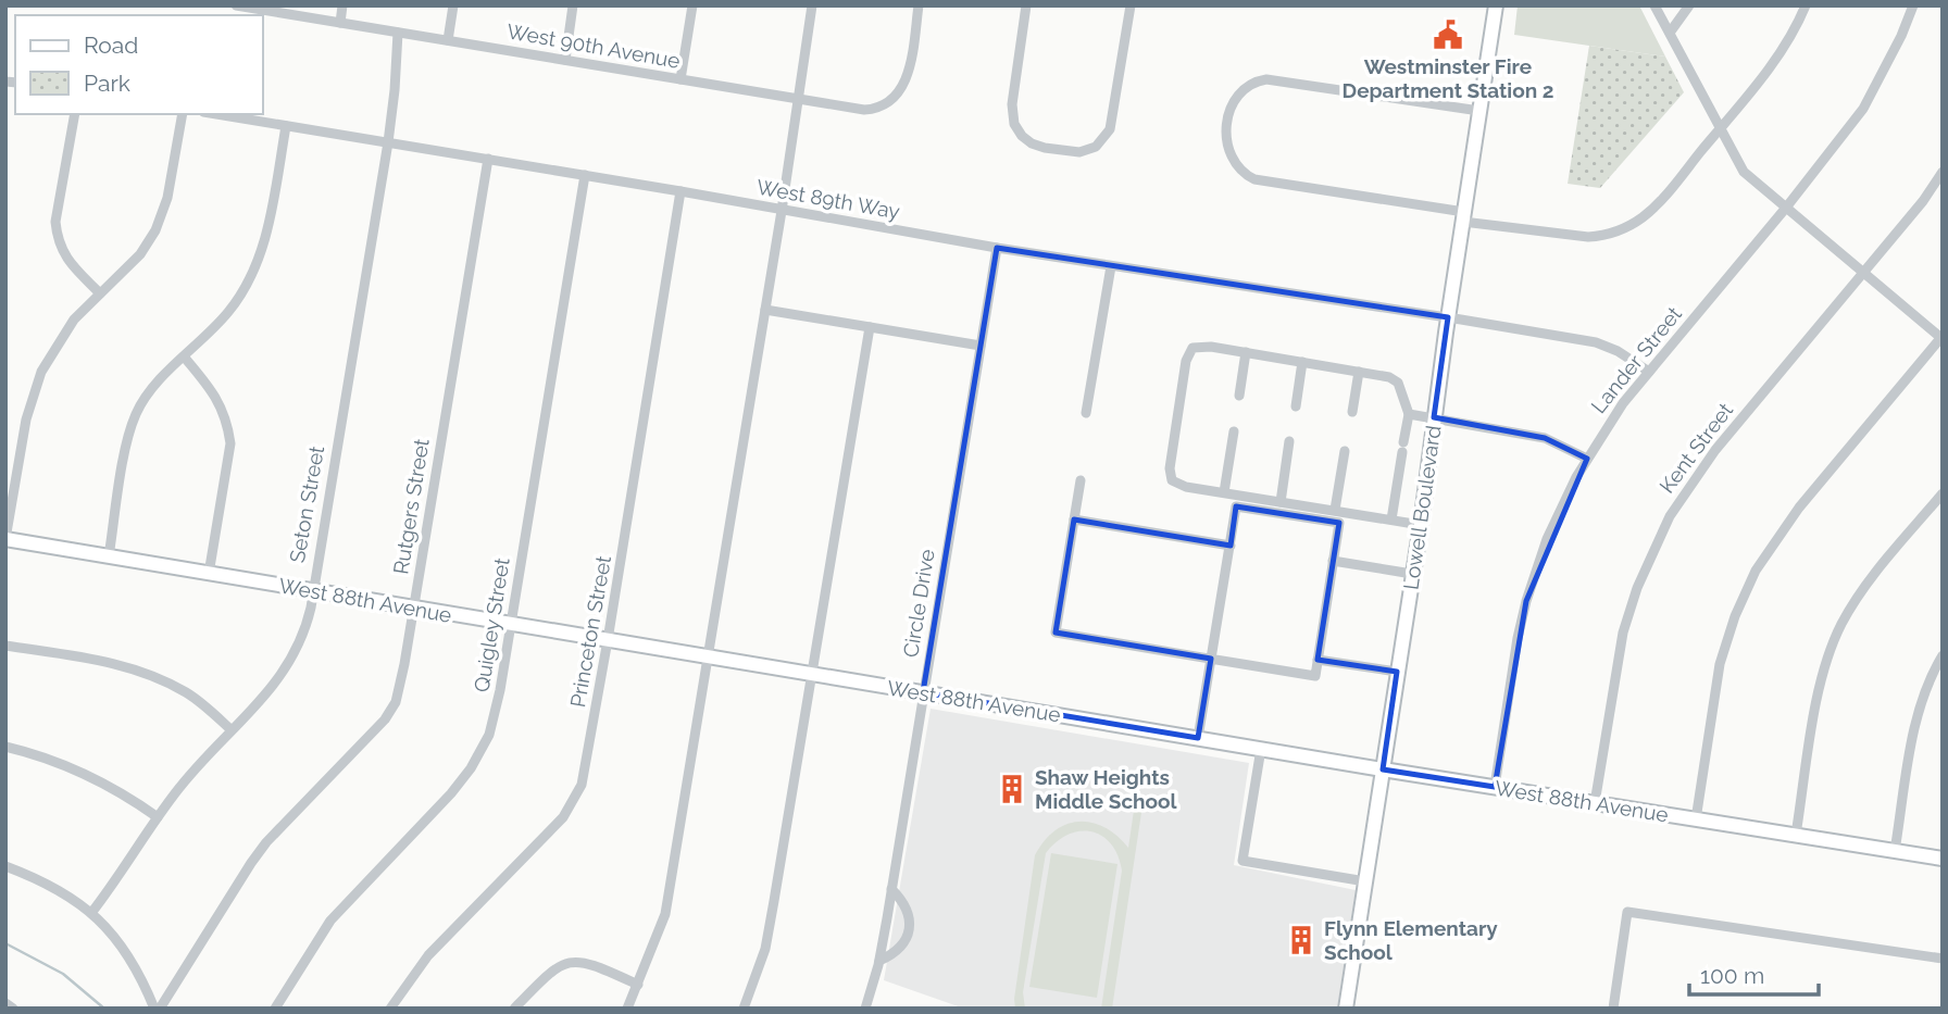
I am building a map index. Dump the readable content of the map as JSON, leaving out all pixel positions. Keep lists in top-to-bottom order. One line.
{"streets":{"street":["West 90th Avenue","West 89th Way","Lander Street","Kent Street","Seton Street","Rutgers Street","Lowell Boulevard","West 88th Avenue","Circle Drive","Quigley Street","Princeton Street"]},"crossings":[["West 90th Avenue","Seton Street"],["West 89th Way","Lander Street"],["West 89th Way","Seton Street"],["West 89th Way","Rutgers Street"],["West 89th Way","Lowell Boulevard"],["West 89th Way","Circle Drive"],["West 89th Way","Quigley Street"],["West 89th Way","Princeton Street"],["Lander Street","West 88th Avenue"],["Kent Street","West 88th Avenue"],["Seton Street","West 88th Avenue"],["Rutgers Street","West 88th Avenue"],["Lowell Boulevard","West 88th Avenue"],["West 88th Avenue","Circle Drive"],["West 88th Avenue","Quigley Street"],["West 88th Avenue","Princeton Street"]],"places":{"public building":["Westminster Fire Department Station 2"],"building":["Shaw Heights Middle School","Flynn Elementary School"]},"legend":["Road","Park"],"scale_bar":"100 m"}
